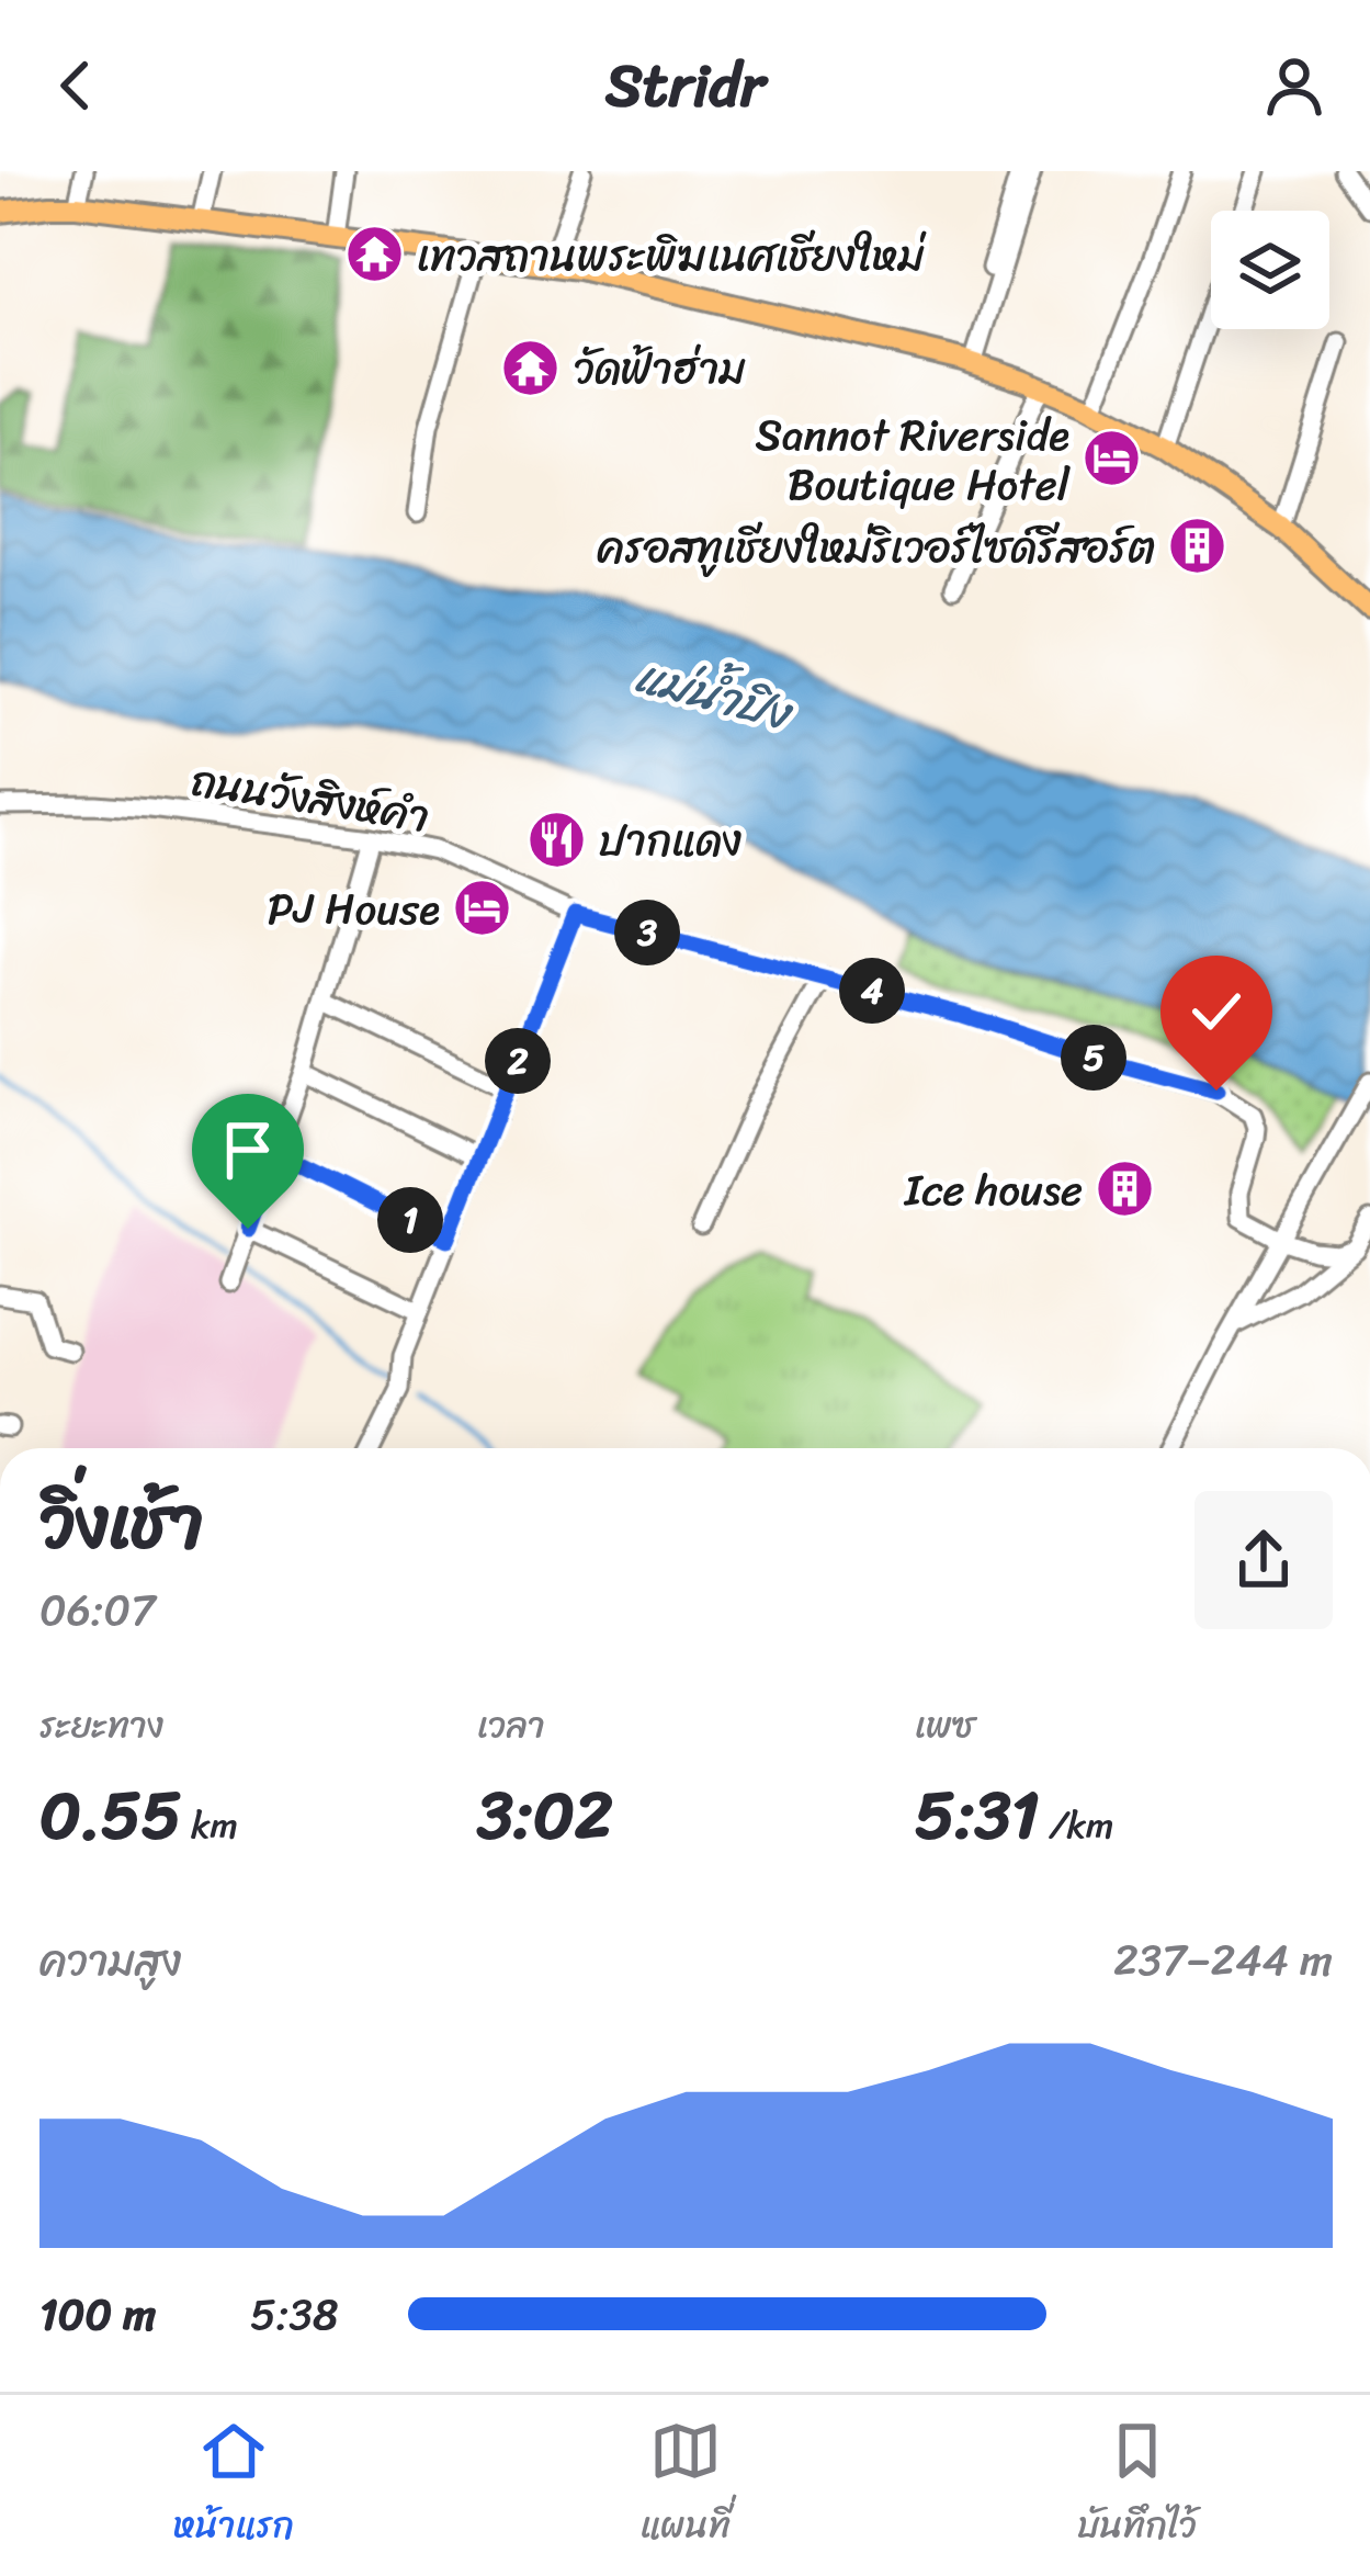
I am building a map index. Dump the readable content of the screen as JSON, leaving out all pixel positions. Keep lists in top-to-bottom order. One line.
{"streets":{"street":["ถนนวังสิงห์คำ"]},"water":["แม่น้ำปิง"],"places":{"temple":["เทวสถานพระพิฆเนศเชียงใหม่","วัดฟ้าฮ่าม"],"hotel":["Sannot Riverside Boutique Hotel","PJ House"],"building":["ครอสทูเชียงใหม่ริเวอร์ไซด์รีสอร์ต","Ice house"],"restaurant":["ปากแดง"]},"page":{"header":"Stridr","pins":["3","4","5","2","1"],"heading":["วิ่งเช้า","06:07"],"stats":[["ระยะทาง","0.55 km"],["เวลา","3:02"],["เพซ","5:31 /km"]],"chart":["ความสูง","237–244 m"],"list":[{"name":"100 m","note":"5:38"}],"tabs":["หน้าแรก","แผนที่","บันทึกไว้"]}}
